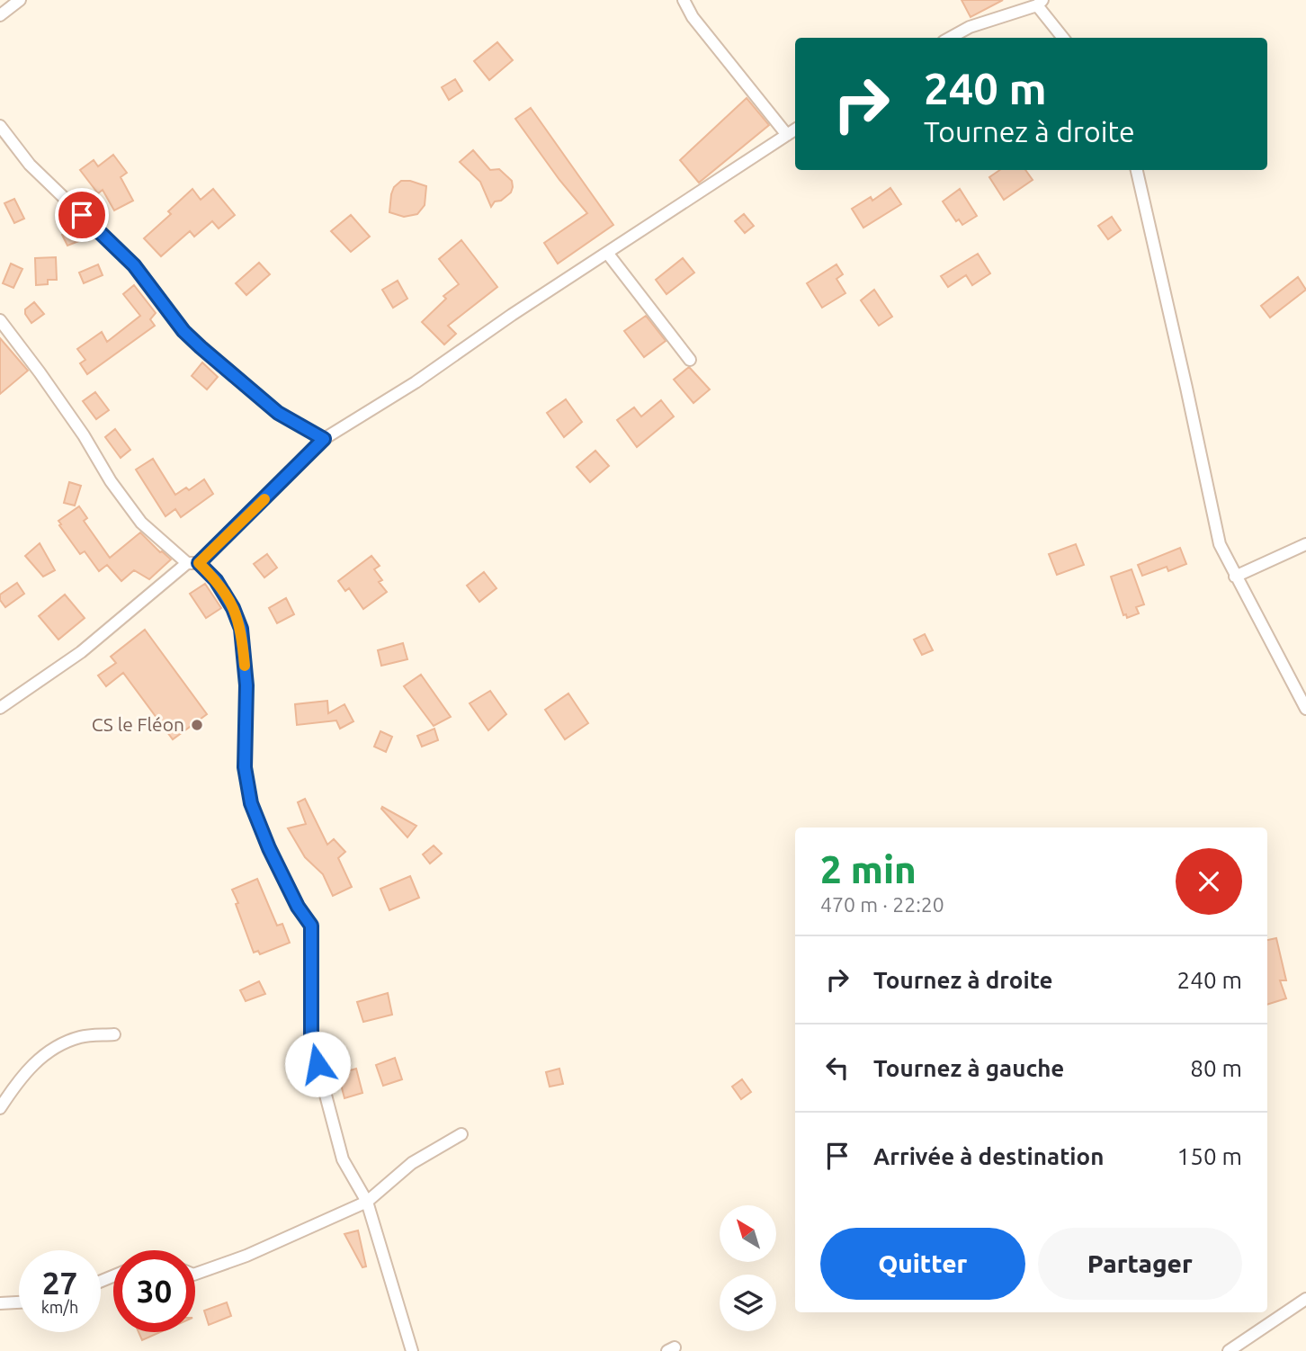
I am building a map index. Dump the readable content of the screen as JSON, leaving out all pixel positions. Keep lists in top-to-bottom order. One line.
{"places":["CS le Fléon"],"north":"top left","page":{"turn":["240 m","Tournez à droite"],"heading":["2 min","470 m · 22:20"],"list":[{"name":"Tournez à droite","value":"240 m"},{"name":"Tournez à gauche","value":"80 m"},{"name":"Arrivée à destination","value":"150 m"}],"buttons":["Quitter","Partager"],"speed":"27 km/h","limit":"30"}}
